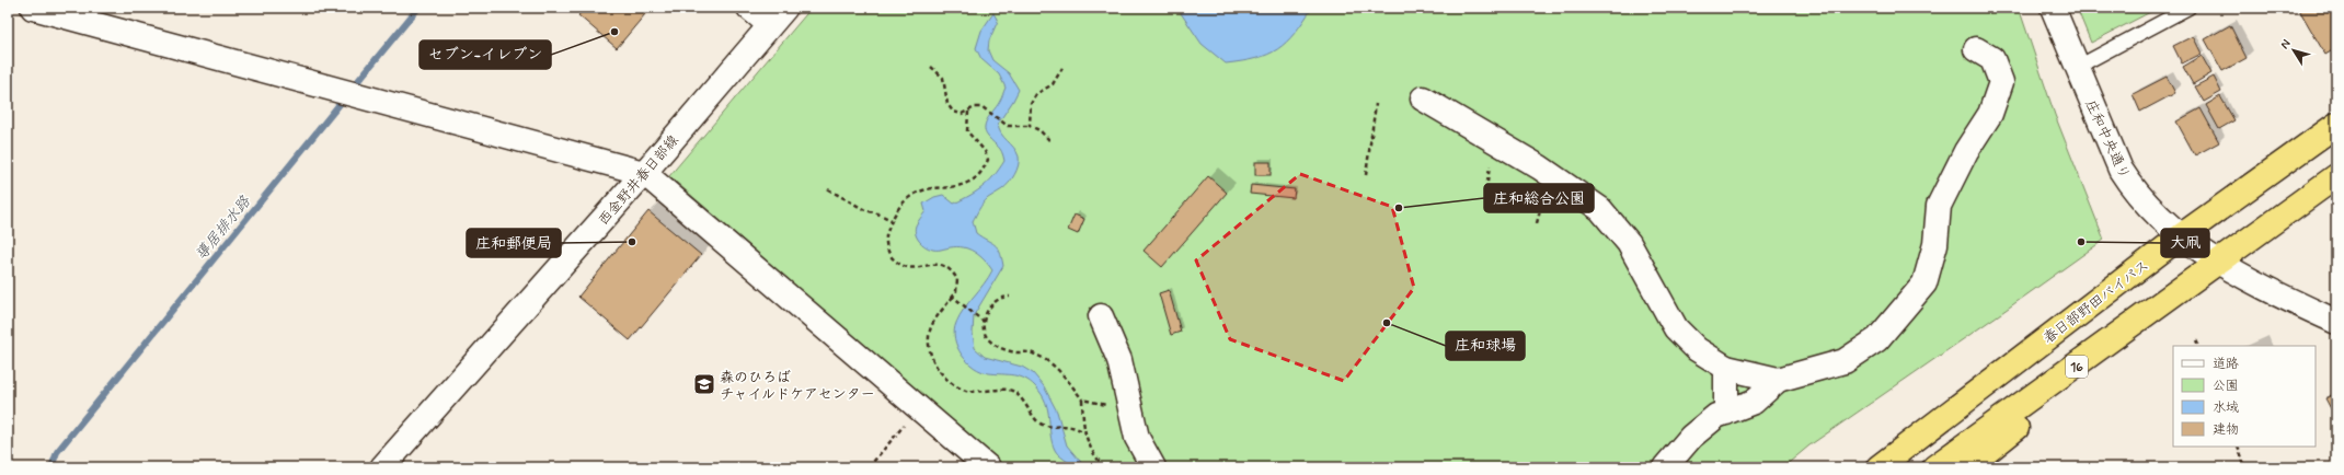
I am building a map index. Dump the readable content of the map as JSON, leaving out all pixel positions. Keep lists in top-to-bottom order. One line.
{"streets":{"highway":["春日部野田バイパス","16"],"street":["庄和中央通り","西金野井春日部線"]},"crossings":[["庄和中央通り","春日部野田バイパス"],["庄和中央通り","16"]],"water":["導居排水路"],"places":{"other":["セブン-イレブン","庄和総合公園","庄和郵便局","大凧","庄和球場"],"school or university":["森のひろば チャイルドケアセンター"]},"legend":["道路","公園","水域","建物"],"north":"top left"}
